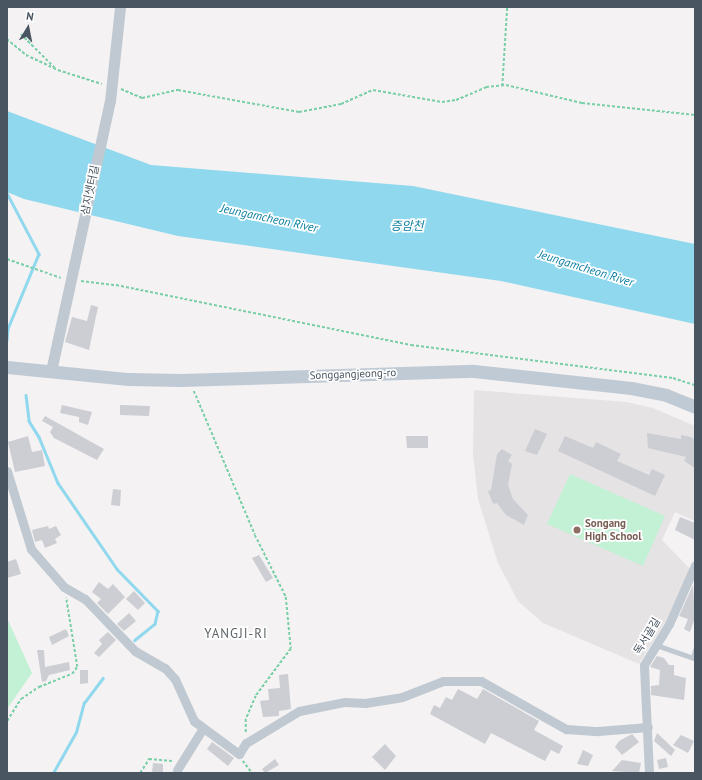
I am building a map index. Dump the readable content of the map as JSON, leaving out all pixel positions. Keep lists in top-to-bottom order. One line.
{"streets":{"main road":["Songgangjeong-ro"],"street":["삼지샛터길","독서골길"]},"crossings":[["삼지샛터길","Songgangjeong-ro"]],"districts":["YANGJI-RI"],"water":["Jeungamcheon River","증암천"],"places":["Songang High School"],"north":"top"}
